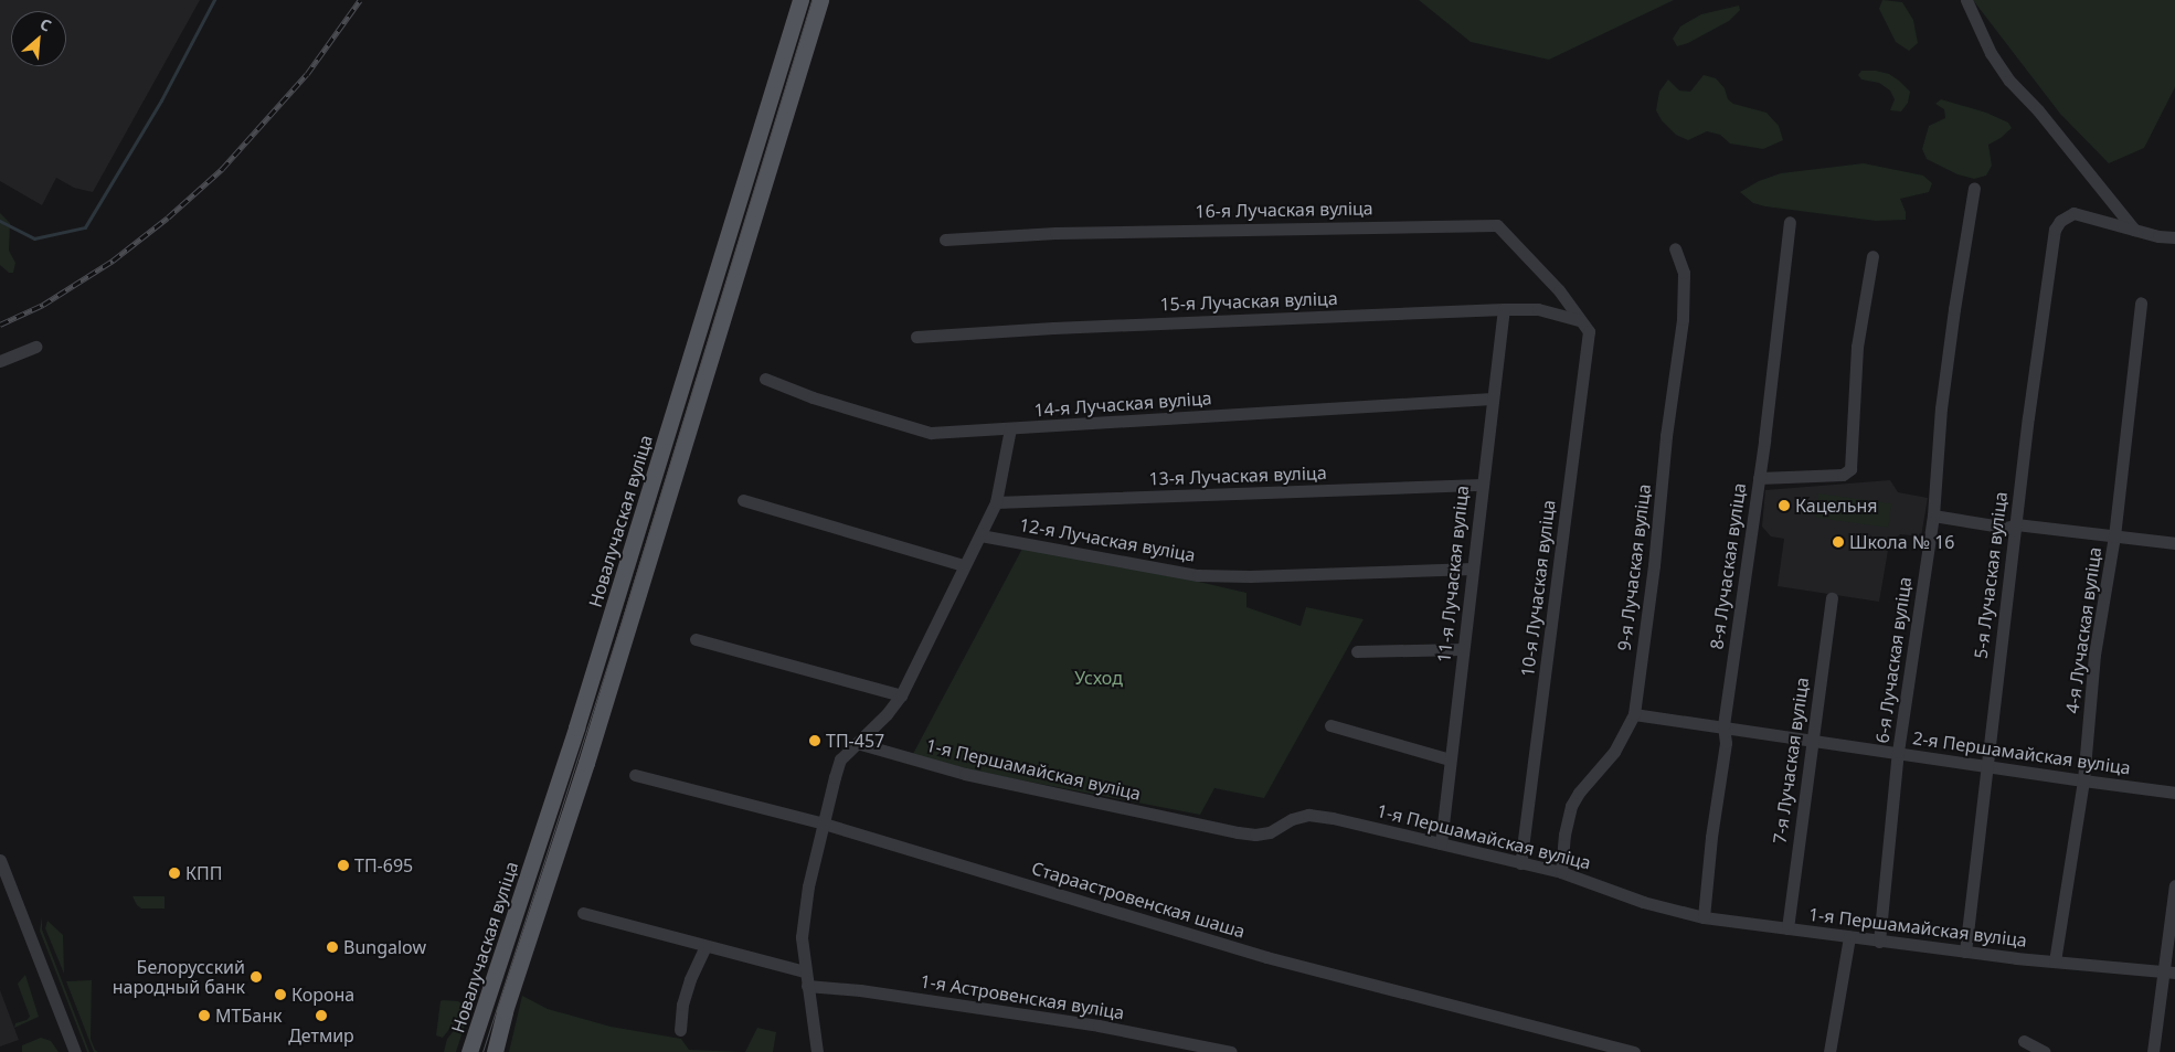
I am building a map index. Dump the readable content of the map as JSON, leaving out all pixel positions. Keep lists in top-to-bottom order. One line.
{"streets":{"main road":["Новалучаская вуліца"],"street":["16-я Лучаская вуліца","15-я Лучаская вуліца","14-я Лучаская вуліца","13-я Лучаская вуліца","12-я Лучаская вуліца","8-я Лучаская вуліца","9-я Лучаская вуліца","11-я Лучаская вуліца","5-я Лучаская вуліца","10-я Лучаская вуліца","4-я Лучаская вуліца","6-я Лучаская вуліца","2-я Першамайская вуліца","7-я Лучаская вуліца","1-я Першамайская вуліца","Стараастровенская шаша","1-я Астровенская вуліца"]},"crossings":[["16-я Лучаская вуліца","15-я Лучаская вуліца"],["16-я Лучаская вуліца","10-я Лучаская вуліца"],["15-я Лучаская вуліца","11-я Лучаская вуліца"],["15-я Лучаская вуліца","10-я Лучаская вуліца"],["14-я Лучаская вуліца","11-я Лучаская вуліца"],["13-я Лучаская вуліца","11-я Лучаская вуліца"],["12-я Лучаская вуліца","11-я Лучаская вуліца"],["8-я Лучаская вуліца","2-я Першамайская вуліца"],["8-я Лучаская вуліца","1-я Першамайская вуліца"],["9-я Лучаская вуліца","2-я Першамайская вуліца"],["9-я Лучаская вуліца","1-я Першамайская вуліца"],["11-я Лучаская вуліца","1-я Першамайская вуліца"],["5-я Лучаская вуліца","2-я Першамайская вуліца"],["5-я Лучаская вуліца","1-я Першамайская вуліца"],["10-я Лучаская вуліца","1-я Першамайская вуліца"],["4-я Лучаская вуліца","2-я Першамайская вуліца"],["4-я Лучаская вуліца","1-я Першамайская вуліца"],["6-я Лучаская вуліца","2-я Першамайская вуліца"],["6-я Лучаская вуліца","1-я Першамайская вуліца"],["2-я Першамайская вуліца","7-я Лучаская вуліца"],["7-я Лучаская вуліца","1-я Першамайская вуліца"]],"parks":["Усход"],"places":["Кацельня","Школа № 16","ТП-457","ТП-695","КПП","Bungalow","Белорусский народный банк","Корона","МТБанк","Детмир"],"north":"top right"}
